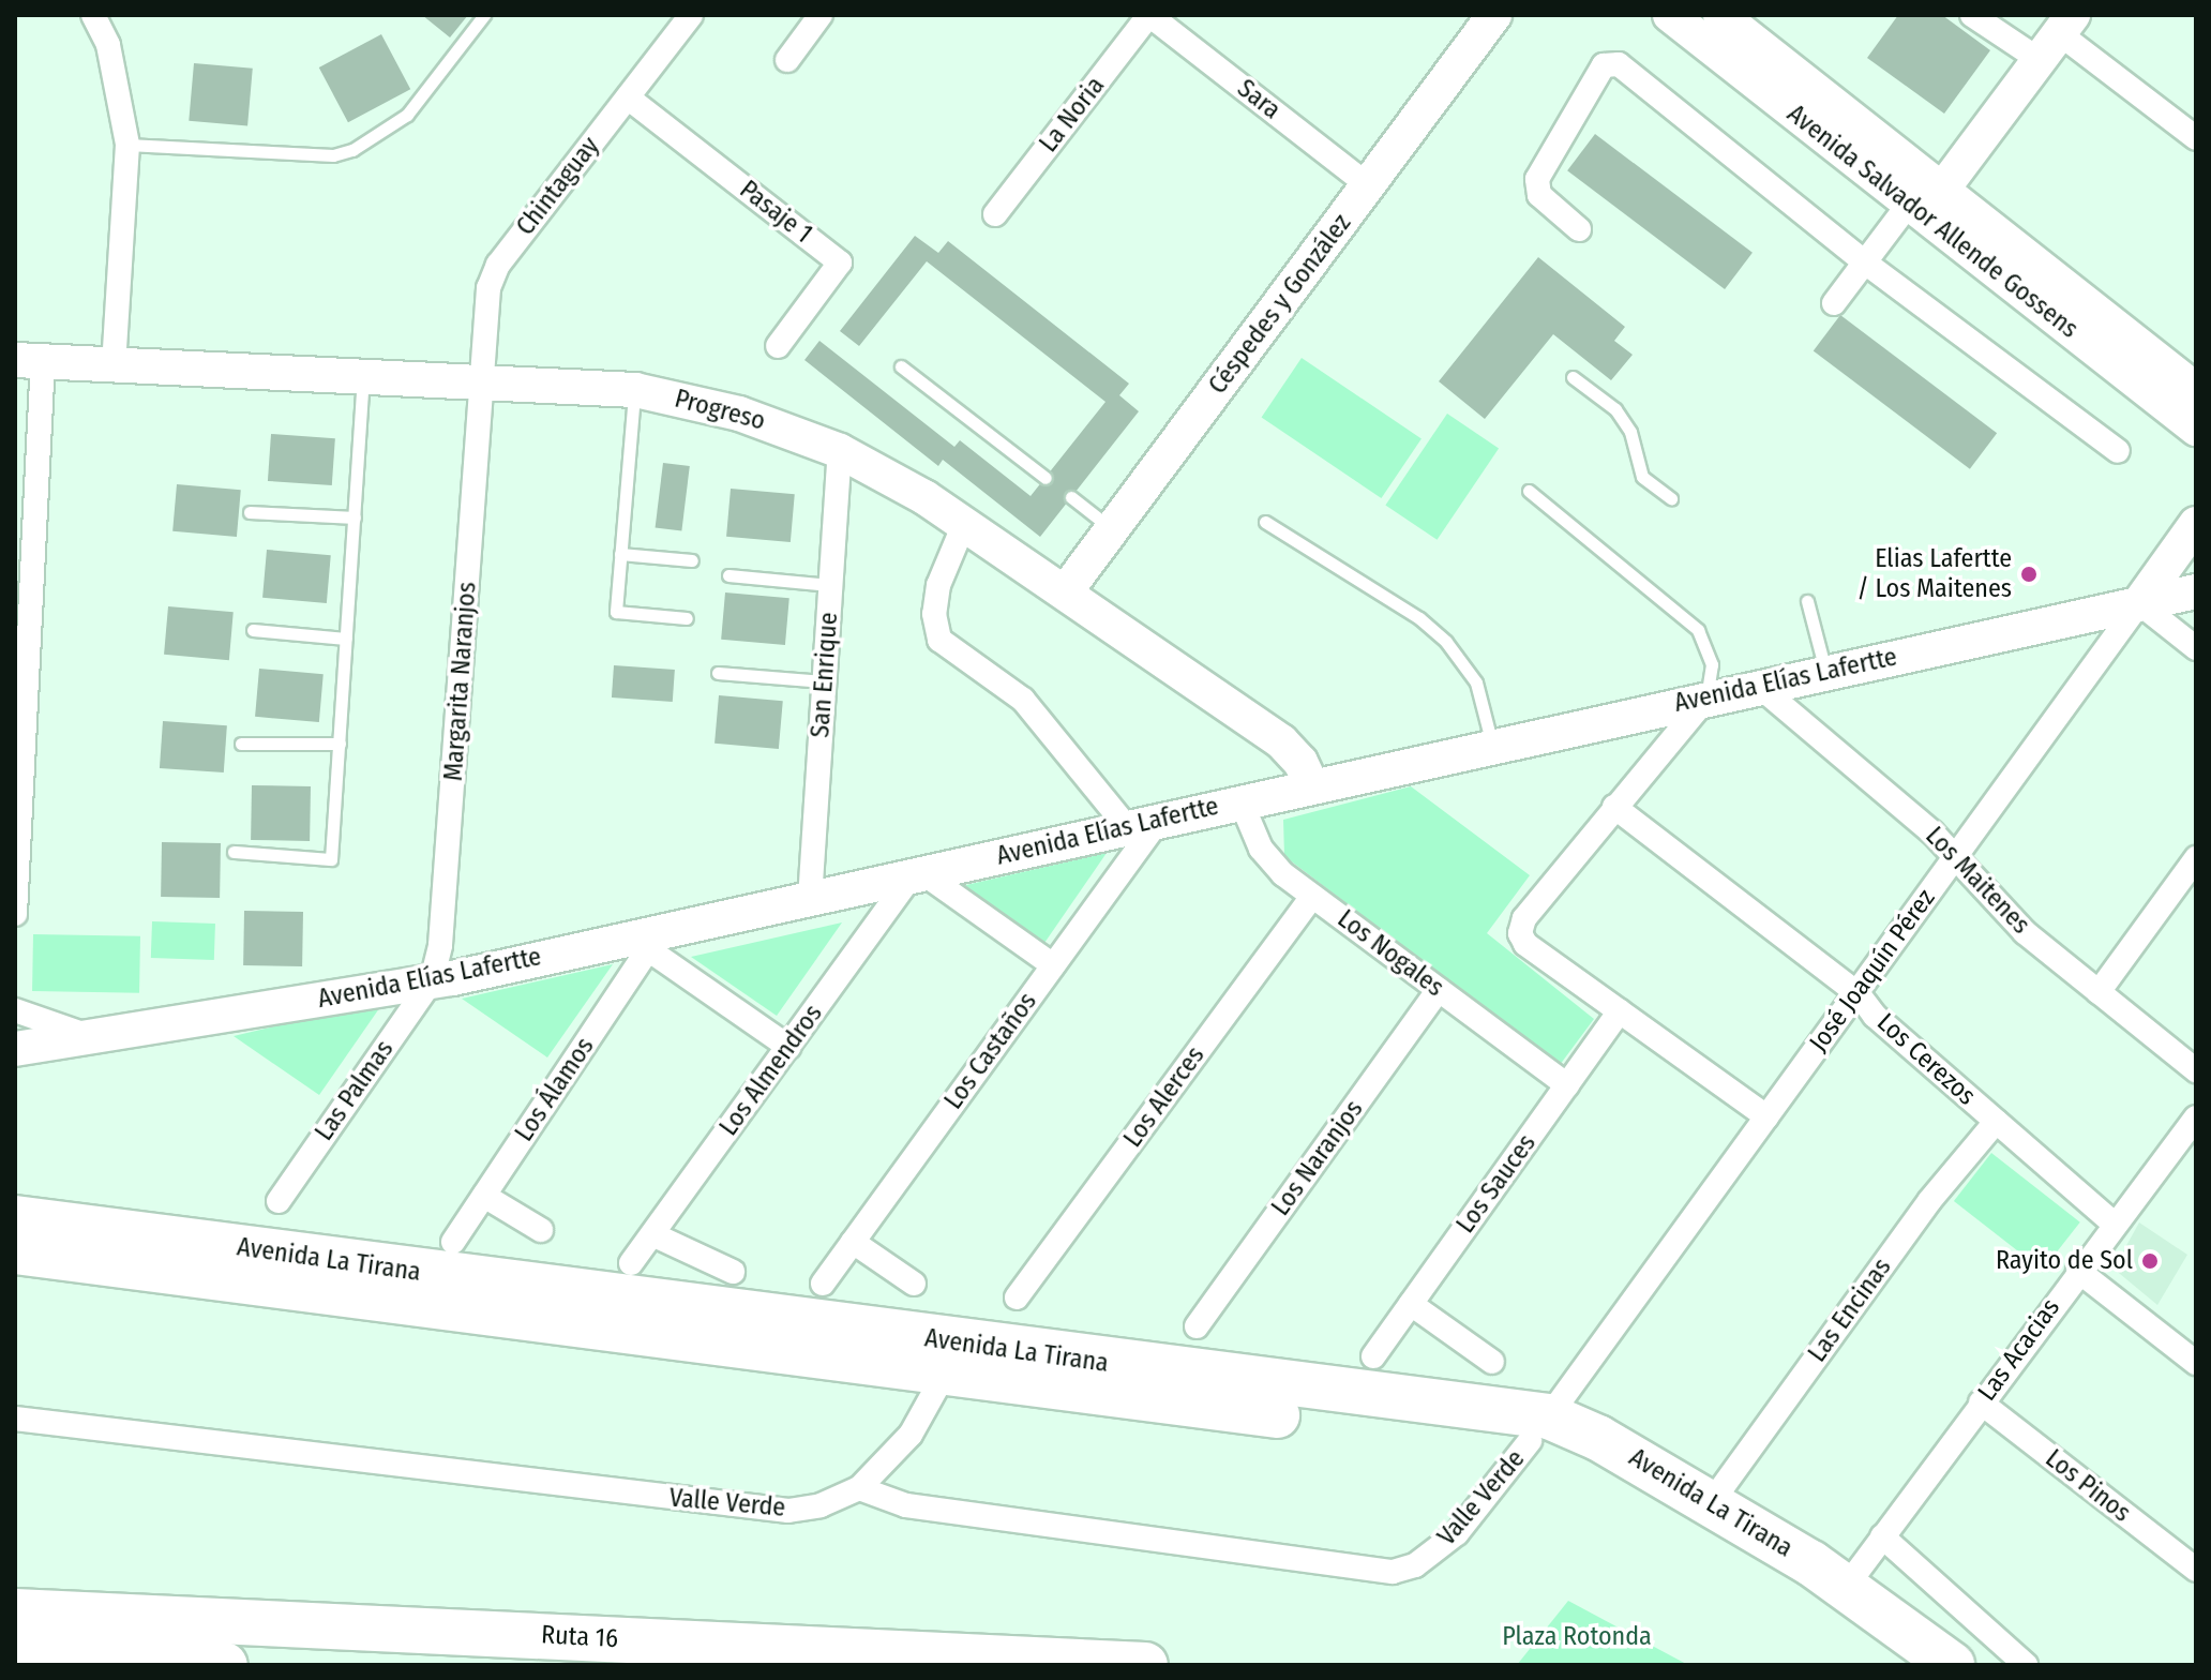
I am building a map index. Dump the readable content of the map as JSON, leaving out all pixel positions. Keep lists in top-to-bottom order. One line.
{"streets":{"highway":["Avenida La Tirana","Ruta 16"],"street":["Sara","La Noria","Chintaguay","Pasaje 1","Avenida Salvador Allende Gossens","Céspedes y González","Progreso","San Enrique","Avenida Elías Lafertte","Margarita Naranjos","Los Maitenes","Los Nogales","José Joaquín Pérez","Los Castaños","Los Cerezos","Los Almendros","Los Álamos","Las Palmas","Los Alerces","Los Naranjos","Los Sauces","Las Encinas","Las Acacias","Los Pinos","Valle Verde"]},"crossings":[["Sara","La Noria"],["Sara","Céspedes y González"],["Chintaguay","Pasaje 1"],["Chintaguay","Progreso"],["Chintaguay","Margarita Naranjos"],["Céspedes y González","Progreso"],["Progreso","San Enrique"],["Progreso","Avenida Elías Lafertte"],["Progreso","Margarita Naranjos"],["San Enrique","Avenida Elías Lafertte"],["Avenida Elías Lafertte","Margarita Naranjos"],["Avenida Elías Lafertte","Los Maitenes"],["Avenida Elías Lafertte","Los Nogales"],["Avenida Elías Lafertte","José Joaquín Pérez"],["Avenida Elías Lafertte","Los Castaños"],["Avenida Elías Lafertte","Los Almendros"],["Avenida Elías Lafertte","Los Álamos"],["Avenida Elías Lafertte","Las Palmas"],["Margarita Naranjos","Las Palmas"],["Los Maitenes","José Joaquín Pérez"],["Los Nogales","Los Alerces"],["Los Nogales","Los Naranjos"],["Los Nogales","Los Sauces"],["José Joaquín Pérez","Los Cerezos"],["José Joaquín Pérez","Avenida La Tirana"],["José Joaquín Pérez","Valle Verde"],["Los Cerezos","Las Encinas"],["Los Cerezos","Las Acacias"],["Avenida La Tirana","Las Encinas"],["Avenida La Tirana","Las Acacias"],["Avenida La Tirana","Valle Verde"],["Las Acacias","Los Pinos"]],"parks":["Plaza Rotonda"],"places":["Elias Lafertte / Los Maitenes","Rayito de Sol"]}
